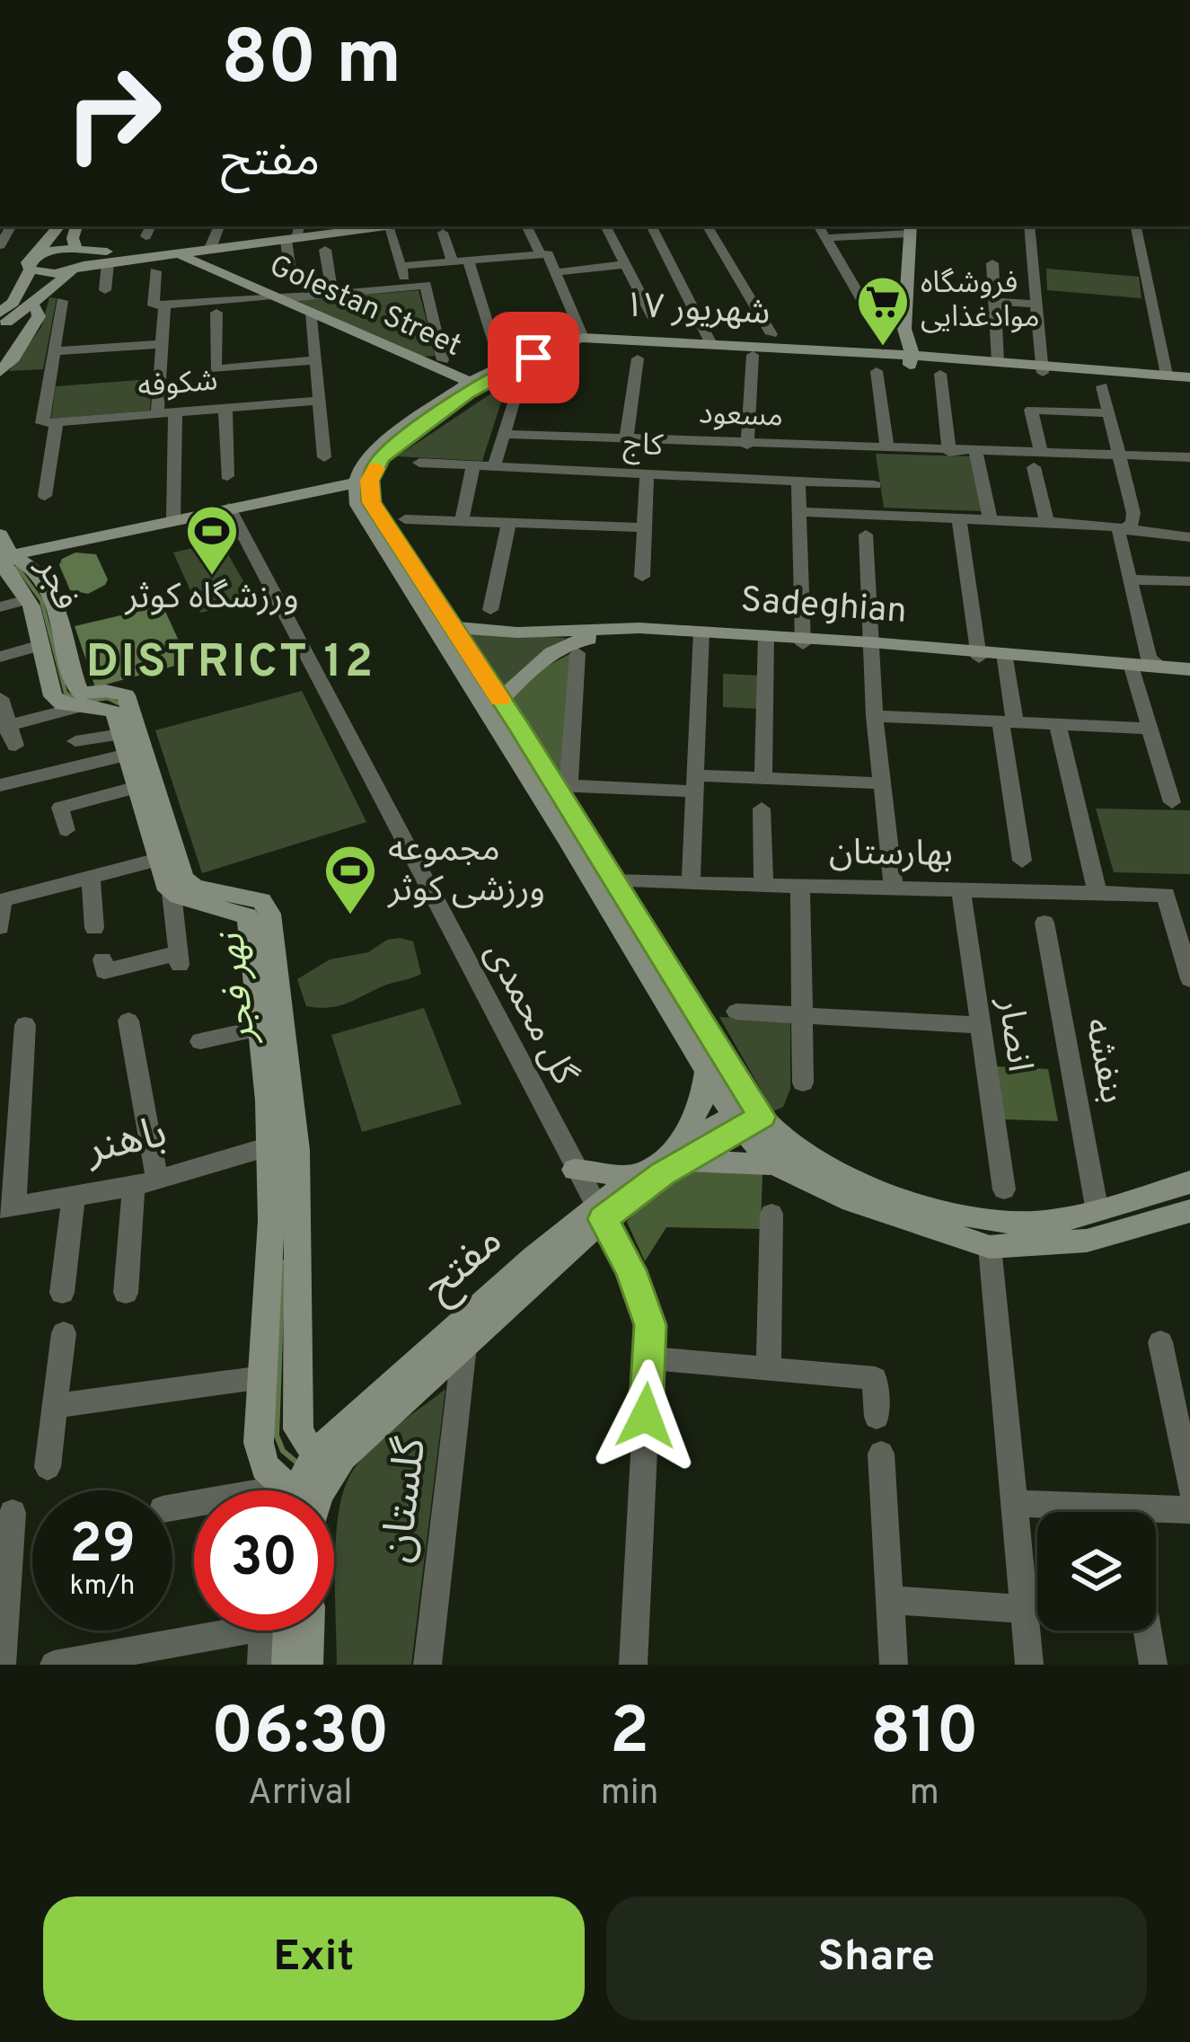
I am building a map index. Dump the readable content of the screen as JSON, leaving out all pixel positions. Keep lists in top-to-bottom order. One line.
{"streets":{"main road":["Golestan Street","۱۷ شهریور","فجر","Sadeghian","مفتح"],"street":["شکوفه","مسعود","کاج","بهارستان","گل محمدی","انصار","بنفشه","باهنر","گلستان"]},"crossings":[["Golestan Street","۱۷ شهریور"],["فجر","باهنر"],["فجر","مفتح"],["بهارستان","انصار"],["گل محمدی","مفتح"],["مفتح","گلستان"]],"districts":["DISTRICT 12"],"water":["نهر فجر"],"places":{"supermarket":["فروشگاه موادغذایی"],"sports":["ورزشگاه کوثر","مجموعه ورزشی کوثر"]},"page":{"turn":["80 m","مفتح"],"speed":"29 km/h","limit":"30","eta":["06:30","Arrival","2","min","810","m"],"buttons":["Exit","Share"]}}
